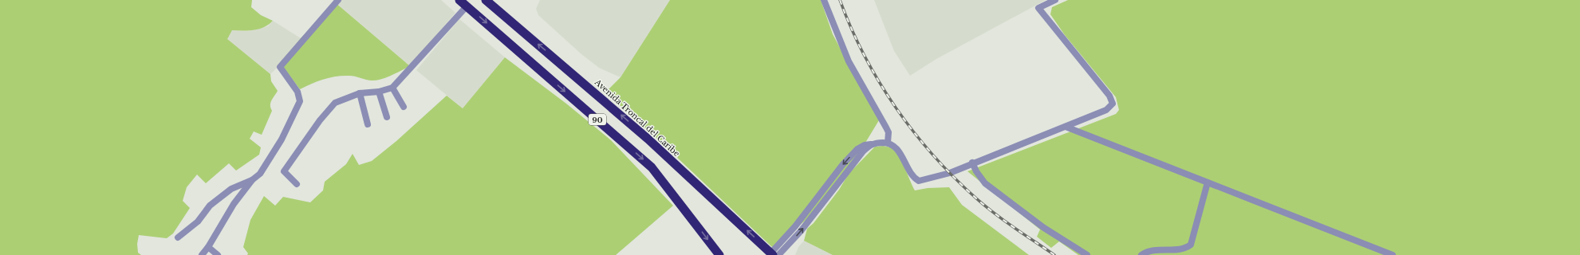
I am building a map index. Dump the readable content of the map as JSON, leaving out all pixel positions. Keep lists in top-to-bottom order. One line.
{"streets":{"highway":["Avenida Troncal del Caribe","90"]}}
